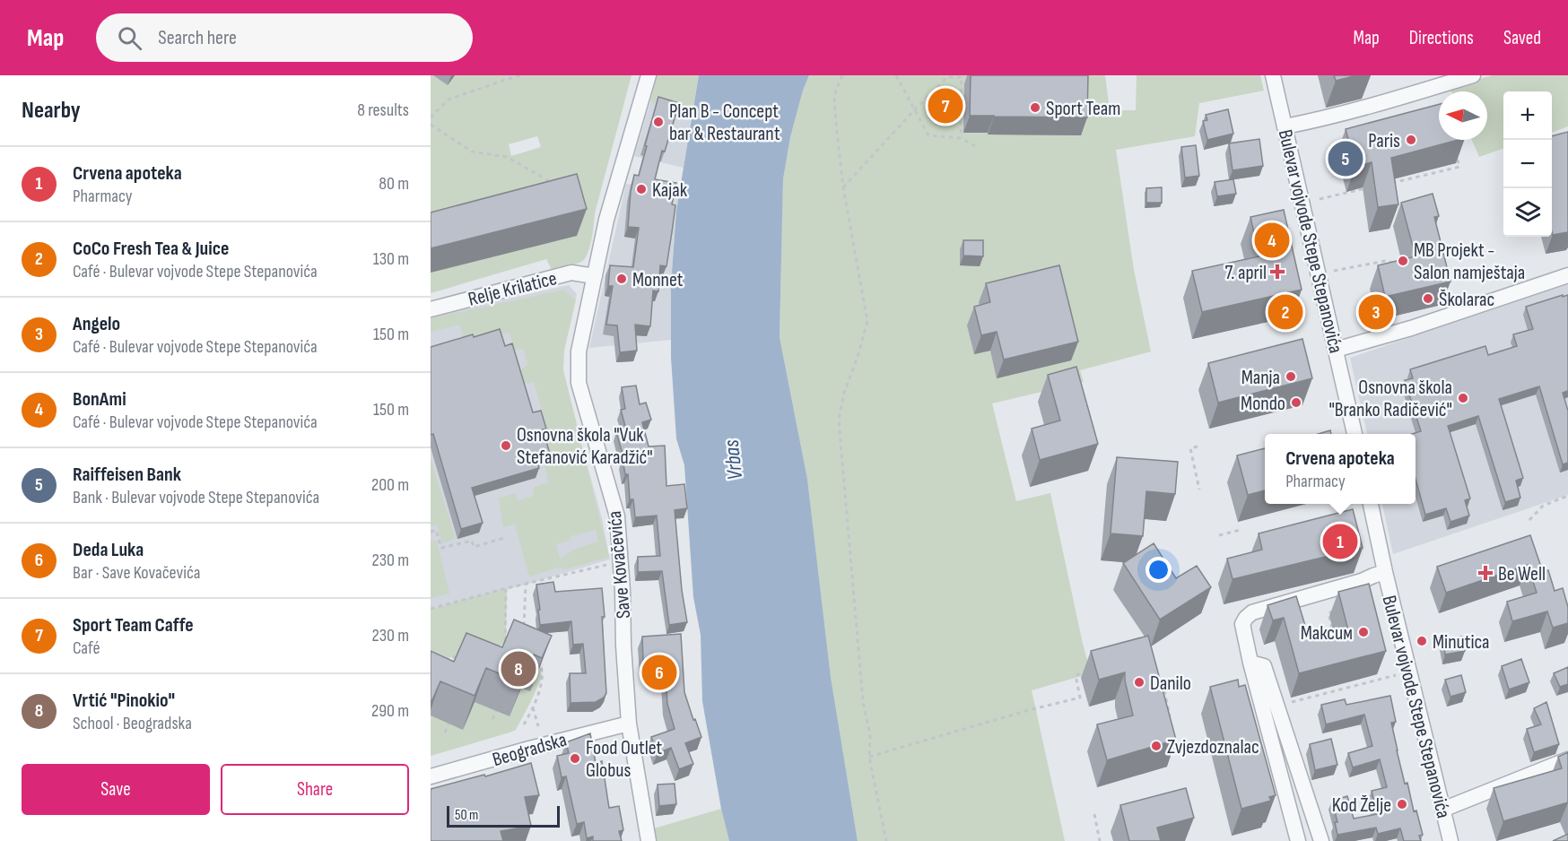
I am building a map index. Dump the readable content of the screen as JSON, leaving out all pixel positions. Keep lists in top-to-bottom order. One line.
{"streets":{"street":["Bulevar vojvode Stepe Stepanovića","Relje Krilatice","Save Kovačevića","Beogradska"]},"crossings":[["Relje Krilatice","Save Kovačevića"],["Save Kovačevića","Beogradska"]],"water":["Vrbas"],"places":{"other":["Sport Team","Plan B - Concept bar & Restaurant","Paris","Kajak","MB Projekt - Salon namještaja","Monnet","Školarac","Manja","Osnovna škola \"Branko Radičević\"","Mondo","Osnovna škola \"Vuk Stefanović Karadžić\"","Максим","Minutica","Danilo","Zvjezdoznalac","Food Outlet Globus","Kod Želje"],"health":["7. april","Be Well"]},"scale_bar":"50 m","north":"left","page":{"header":"Map","search":"Search here","nav":["Map","Directions","Saved"],"heading":["Nearby","8 results"],"pins":["7","5","4","2","3","1","8","6"],"map_buttons":["+","−"],"list":[{"mark":"1","name":"Crvena apoteka","note":"Pharmacy","value":"80 m"},{"mark":"2","name":"CoCo Fresh Tea & Juice","note":"Café · Bulevar vojvode Stepe Stepanovića","value":"130 m"},{"mark":"3","name":"Angelo","note":"Café · Bulevar vojvode Stepe Stepanovića","value":"150 m"},{"mark":"4","name":"BonAmi","note":"Café · Bulevar vojvode Stepe Stepanovića","value":"150 m"},{"mark":"5","name":"Raiffeisen Bank","note":"Bank · Bulevar vojvode Stepe Stepanovića","value":"200 m"},{"mark":"6","name":"Deda Luka","note":"Bar · Save Kovačevića","value":"230 m"},{"mark":"7","name":"Sport Team Caffe","note":"Café","value":"230 m"},{"mark":"8","name":"Vrtić \"Pinokio\"","note":"School · Beogradska","value":"290 m"}],"popup":["Crvena apoteka","Pharmacy"],"buttons":["Save","Share"],"scale":"50 m"}}
